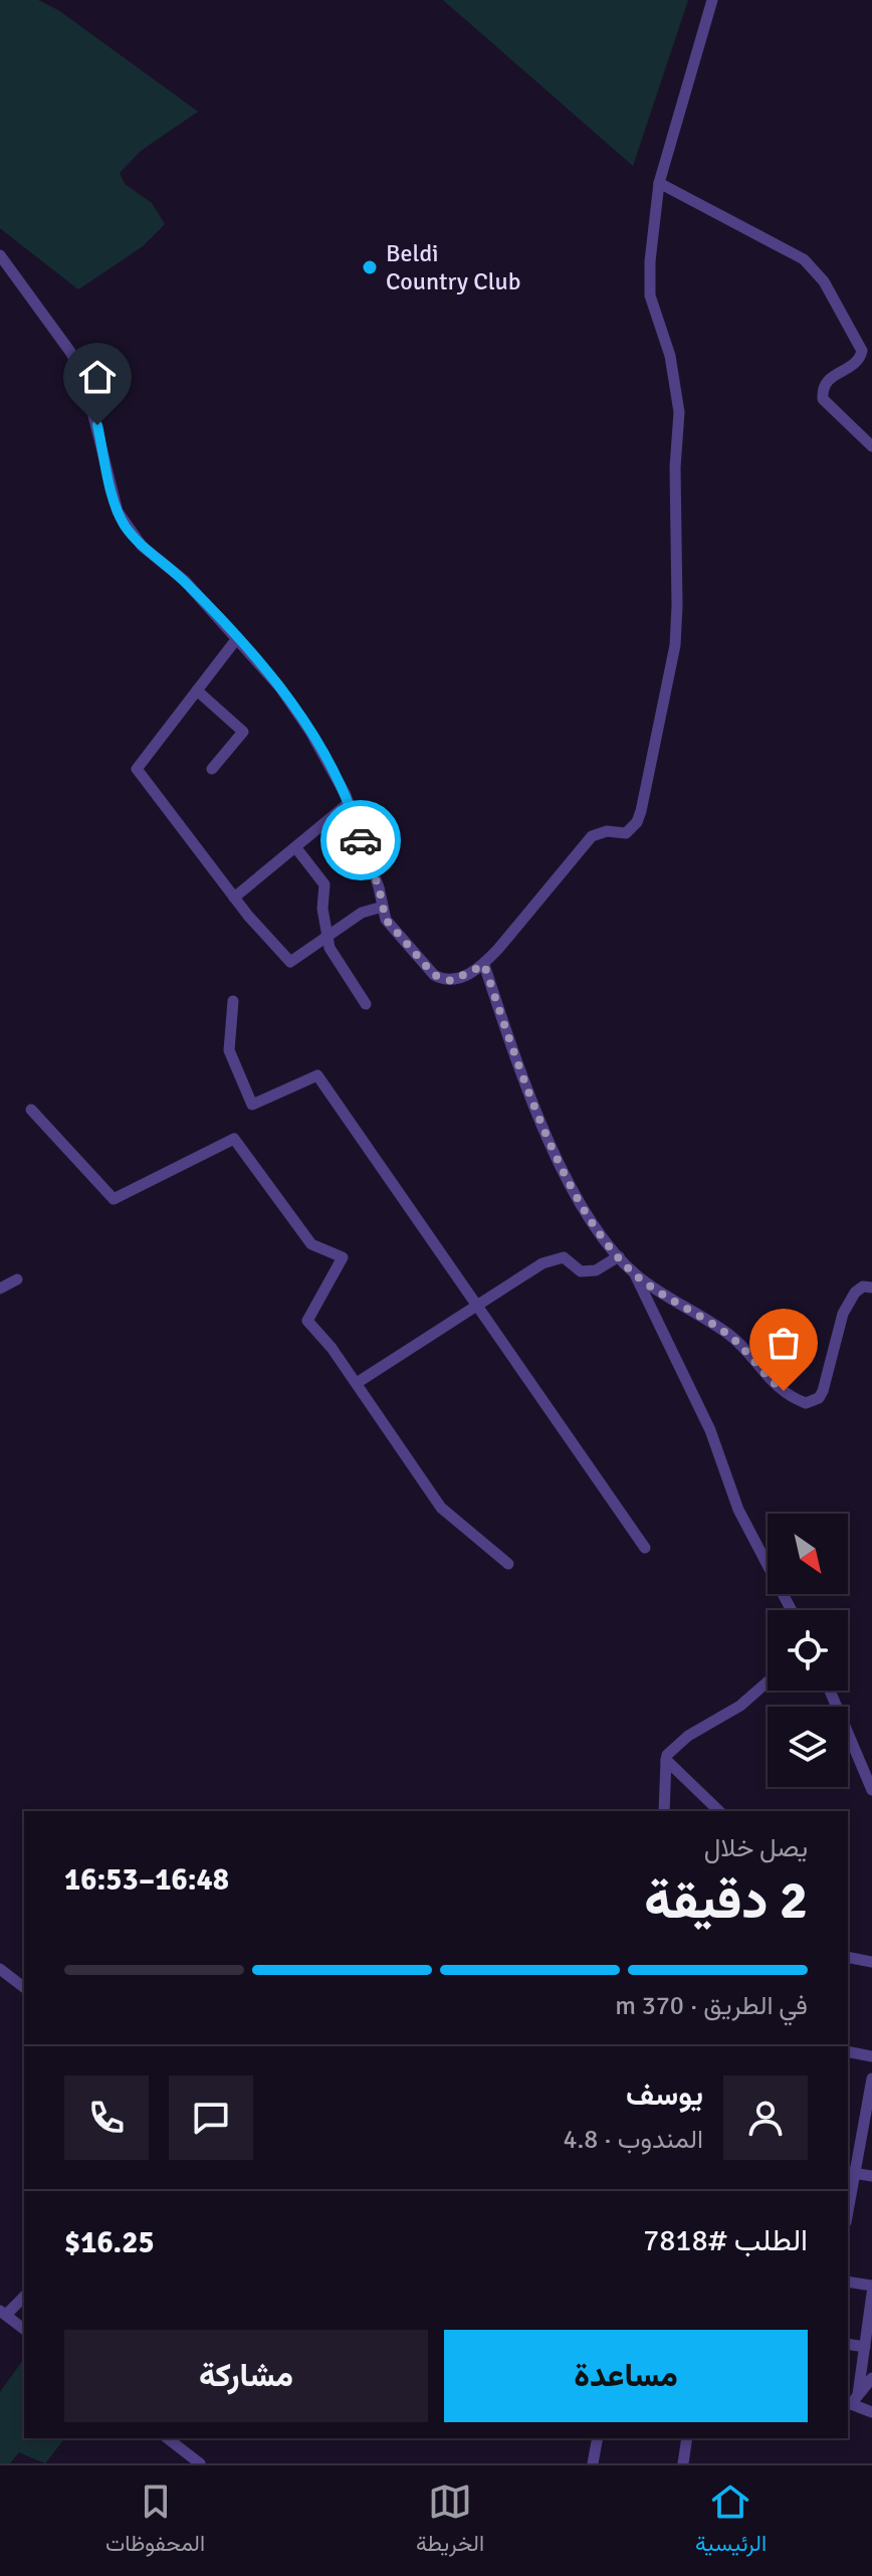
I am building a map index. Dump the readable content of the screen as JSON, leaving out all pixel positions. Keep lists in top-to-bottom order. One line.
{"places":["Beldi Country Club"],"north":"bottom right","page":{"heading":["2 دقيقة","يصل خلال","16:48–16:53"],"panel":["يوسف","المندوب · 4.8","الطلب #7818","$16.25"],"bar":"في الطريق · 370 m","buttons":["مساعدة","مشاركة"],"tabs":["الرئيسية","الخريطة","المحفوظات"]}}
